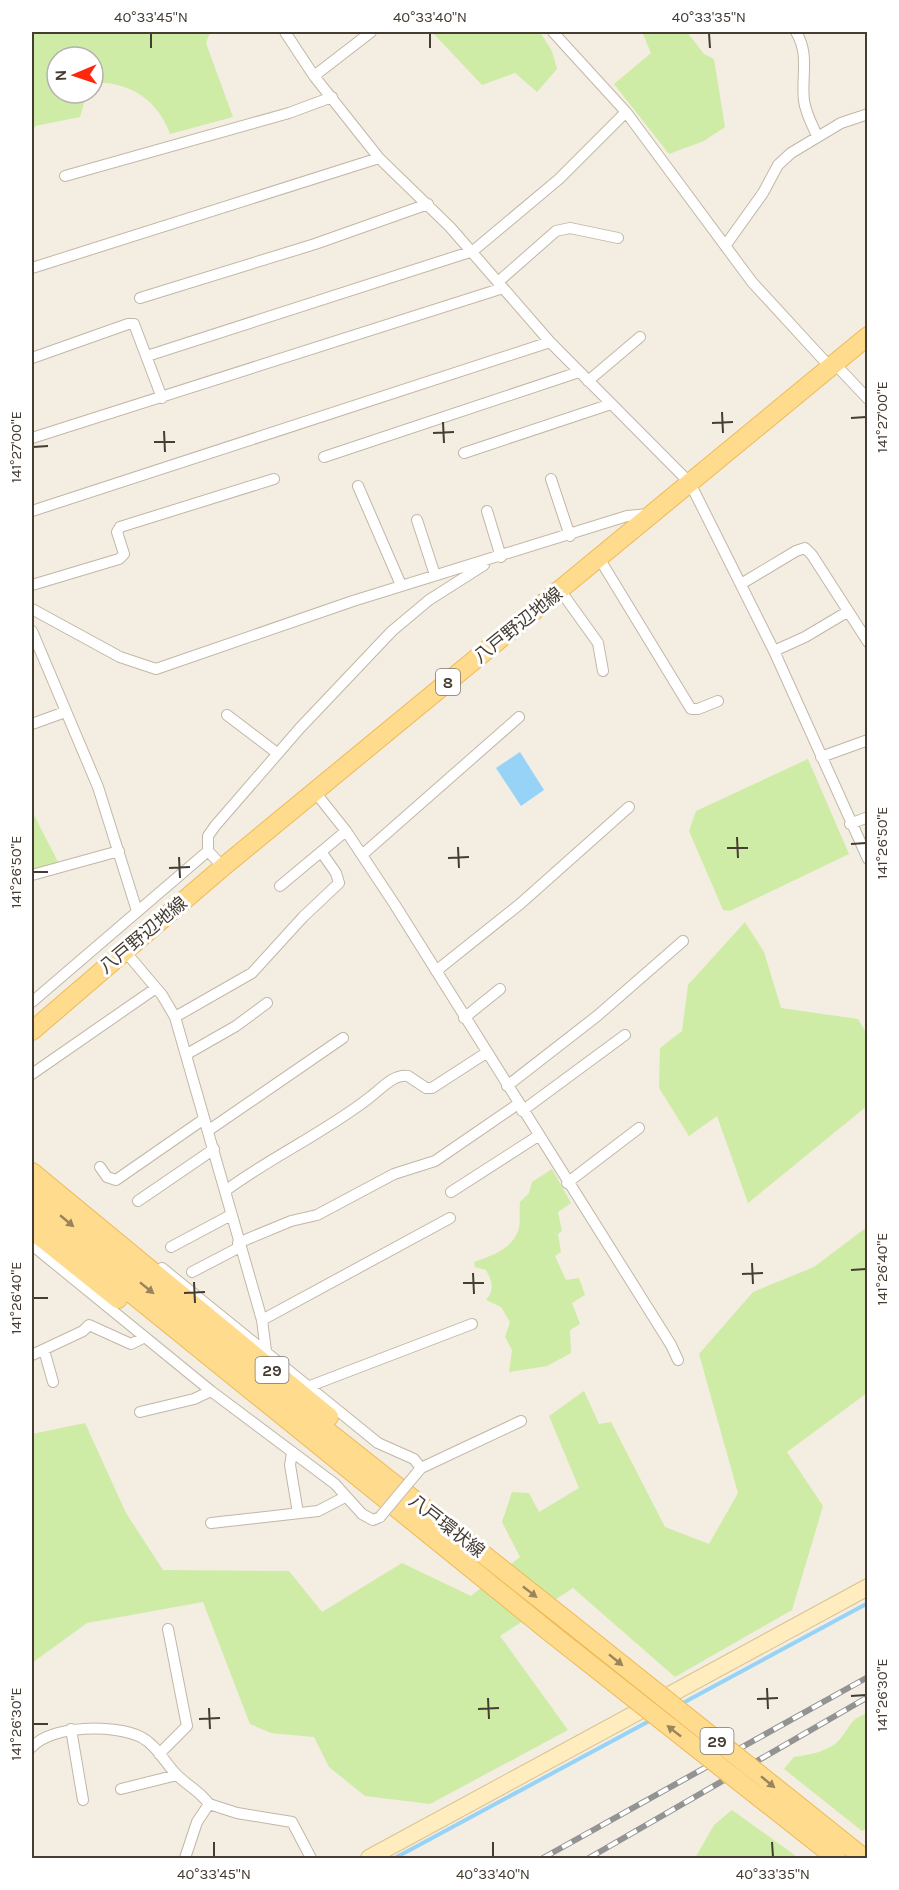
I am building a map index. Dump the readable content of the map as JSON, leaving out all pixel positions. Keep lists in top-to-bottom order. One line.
{"streets":{"main road":["八戸野辺地線","8","29","八戸環状線"]},"crossings":[["29","八戸環状線"]],"north":"left","coordinates":["40°33'45\"N","40°33'40\"N","40°33'35\"N","141°27'00\"E","141°26'50\"E","141°26'40\"E","141°26'30\"E"]}
